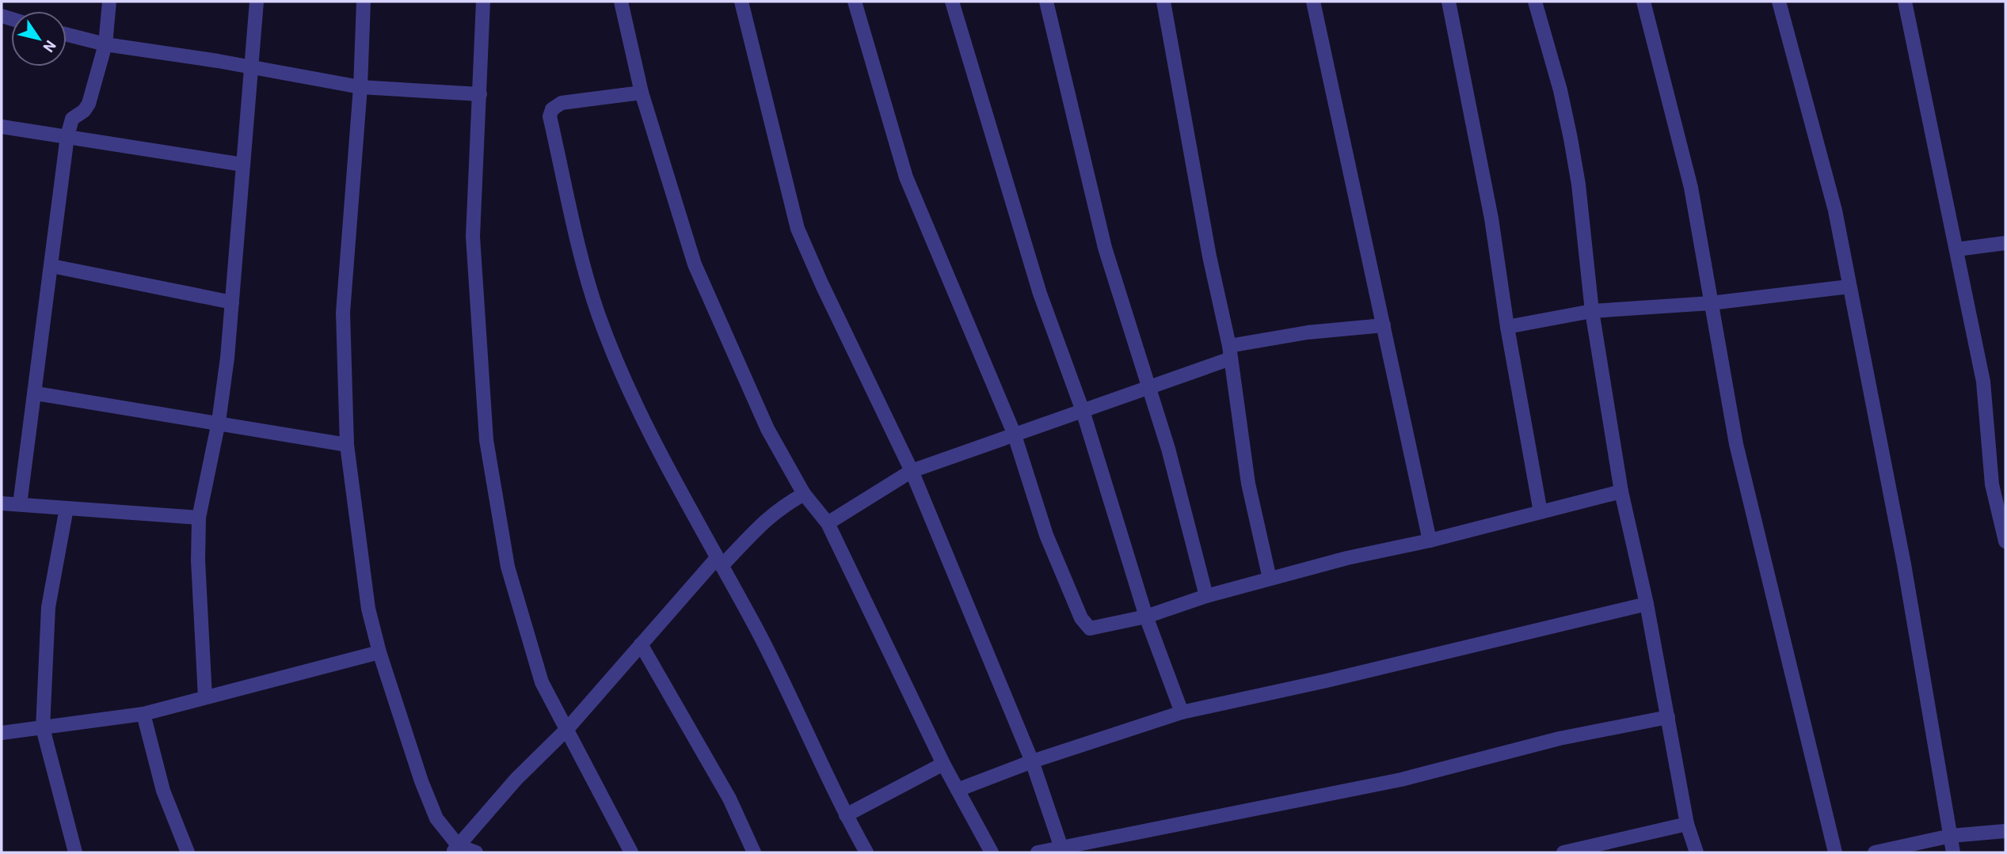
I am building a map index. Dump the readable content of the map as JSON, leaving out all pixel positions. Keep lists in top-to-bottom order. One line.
{"north":"bottom right"}
